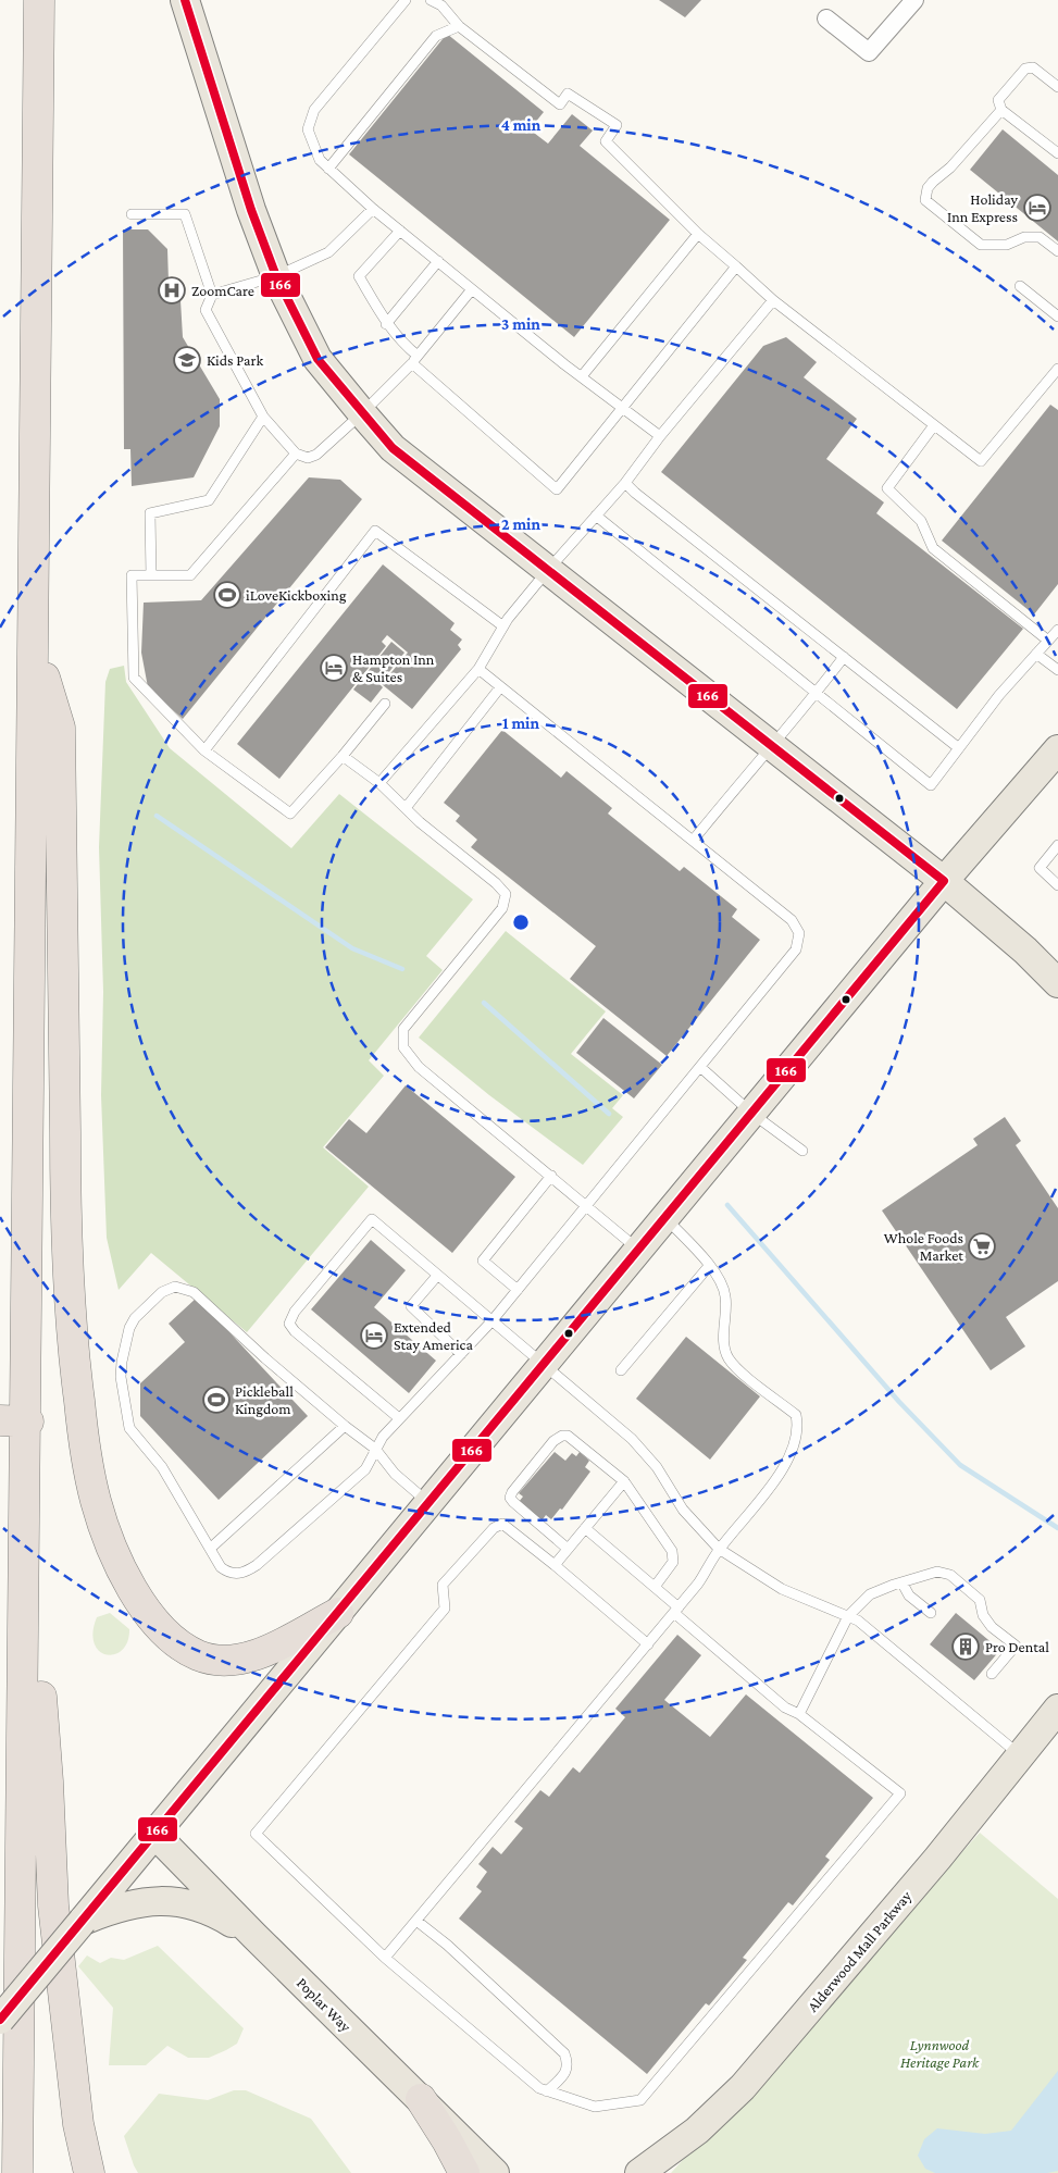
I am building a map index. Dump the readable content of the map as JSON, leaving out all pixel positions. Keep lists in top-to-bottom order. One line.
{"streets":{"main road":["Alderwood Mall Parkway","Poplar Way"]},"parks":["Lynnwood Heritage Park"],"places":{"hotel":["Holiday Inn Express","Hampton Inn & Suites","Extended Stay America"],"hospital":["ZoomCare"],"school or university":["Kids Park"],"sports":["iLoveKickboxing","Pickleball Kingdom"],"supermarket":["Whole Foods Market"],"building":["Pro Dental"]},"lines":["transit line 166"],"rings":["4 min","3 min","2 min","1 min"]}
